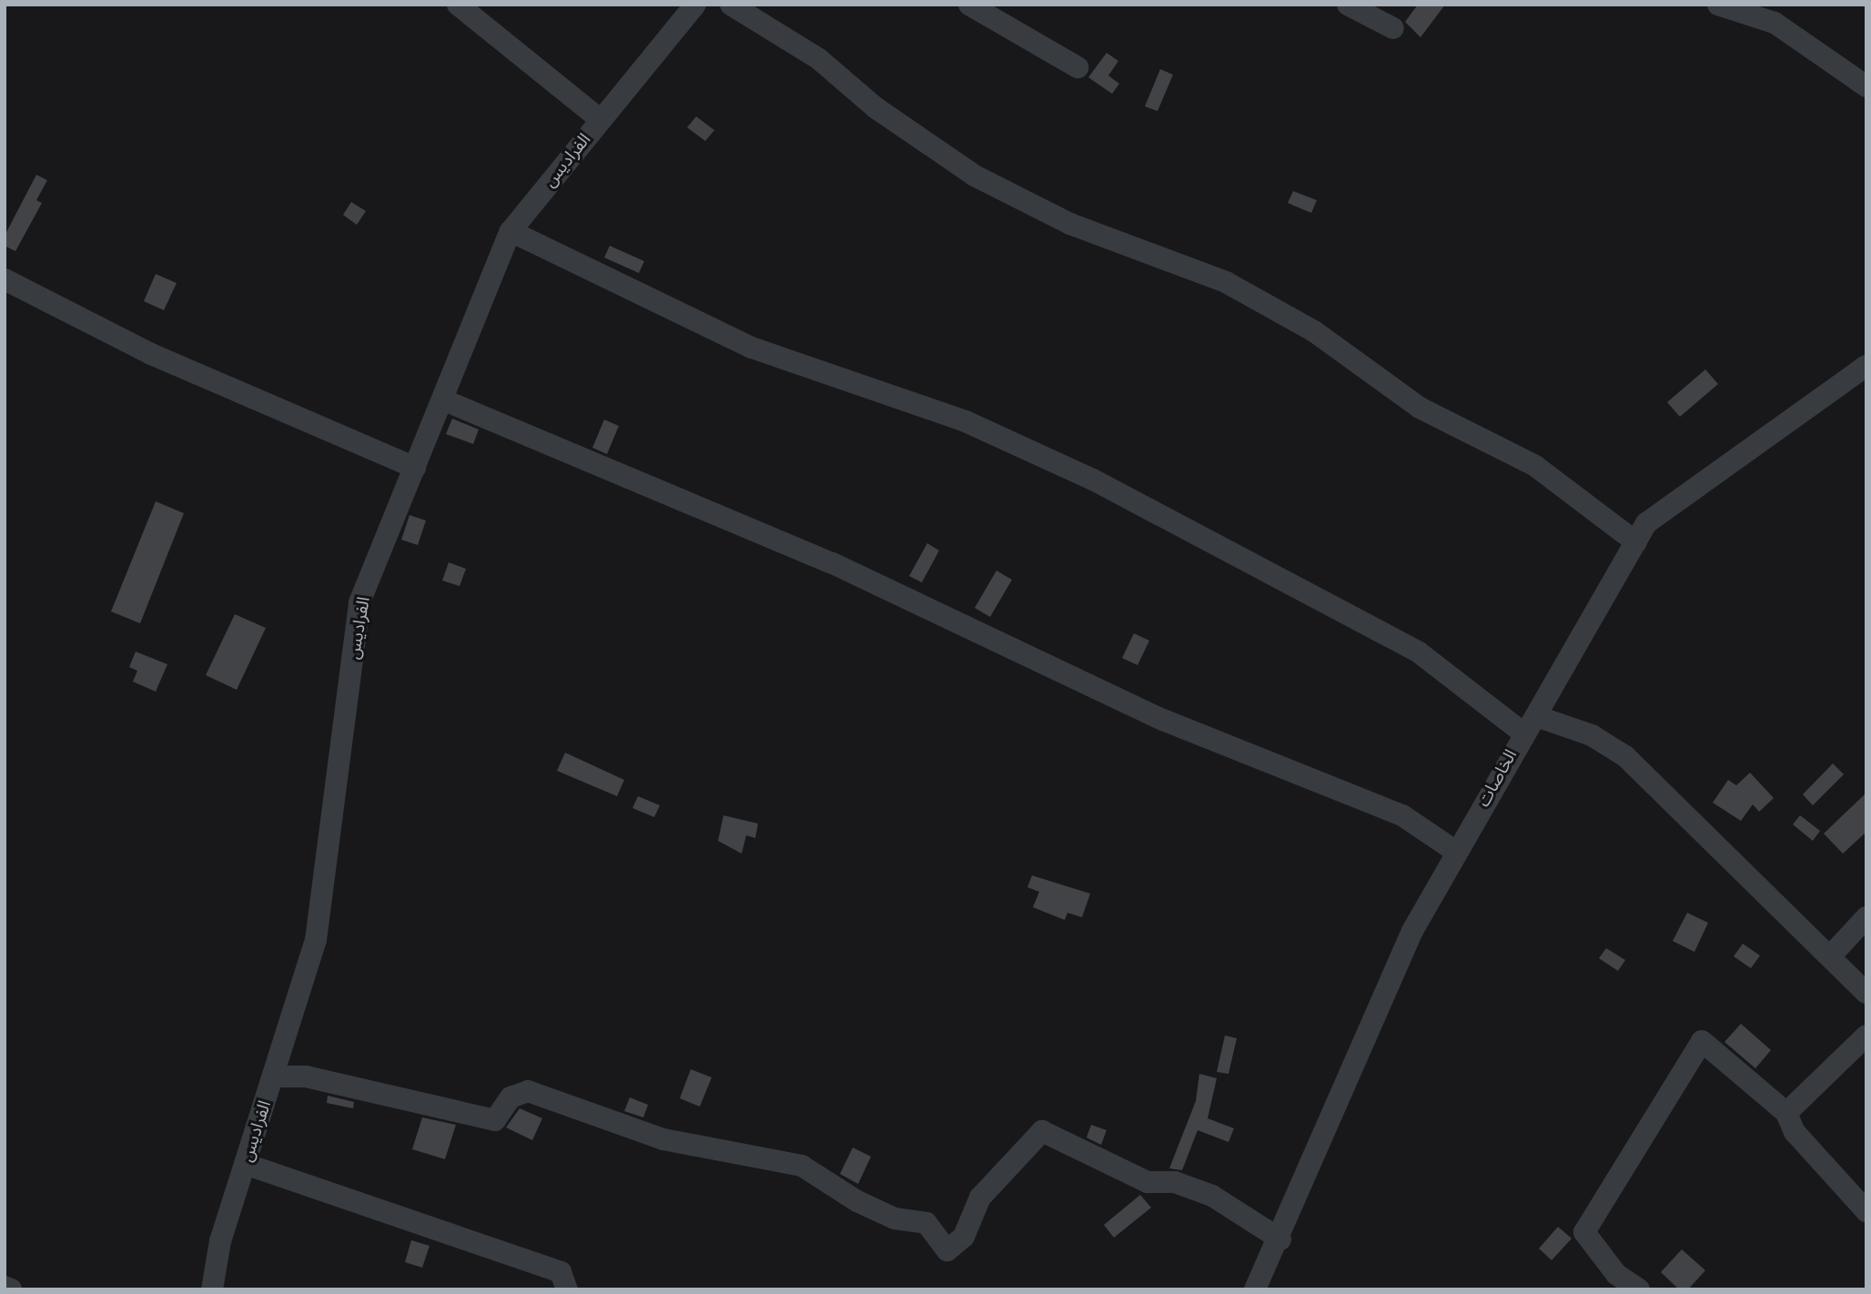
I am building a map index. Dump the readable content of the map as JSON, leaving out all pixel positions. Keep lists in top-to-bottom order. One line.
{"streets":{"street":["الفراديس","الخاصات"]}}
